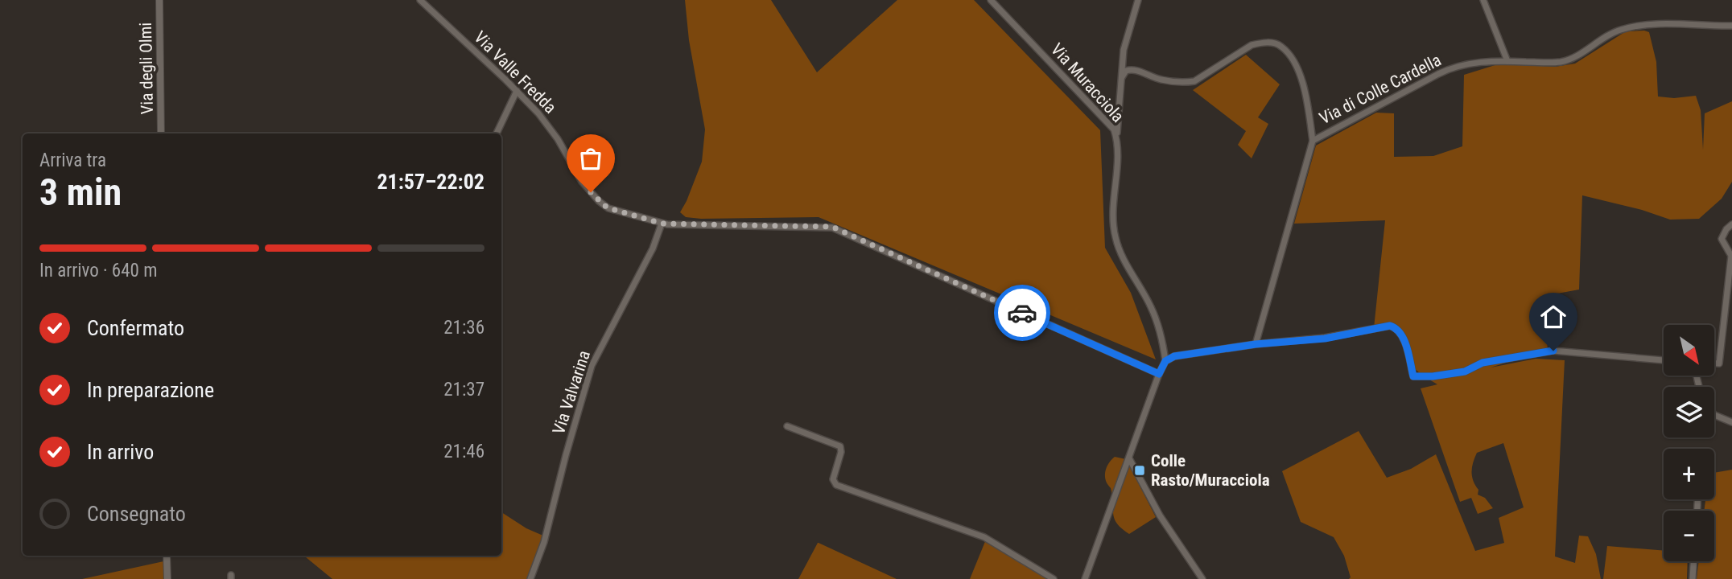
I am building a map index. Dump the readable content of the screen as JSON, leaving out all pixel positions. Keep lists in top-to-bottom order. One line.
{"streets":{"street":["Via degli Olmi","Via Valle Fredda","Via Muracciola","Via di Colle Cardella","Via Valvarina"]},"crossings":[["Via Valle Fredda","Via Valvarina"]],"places":{"transit":["Colle Rasto/Muracciola"]},"north":"bottom right","page":{"heading":["3 min","Arriva tra","21:57–22:02"],"bar":"In arrivo · 640 m","list":[["Confermato","21:36"],["In preparazione","21:37"],["In arrivo","21:46"],"Consegnato"],"map_buttons":["+","−"]}}
